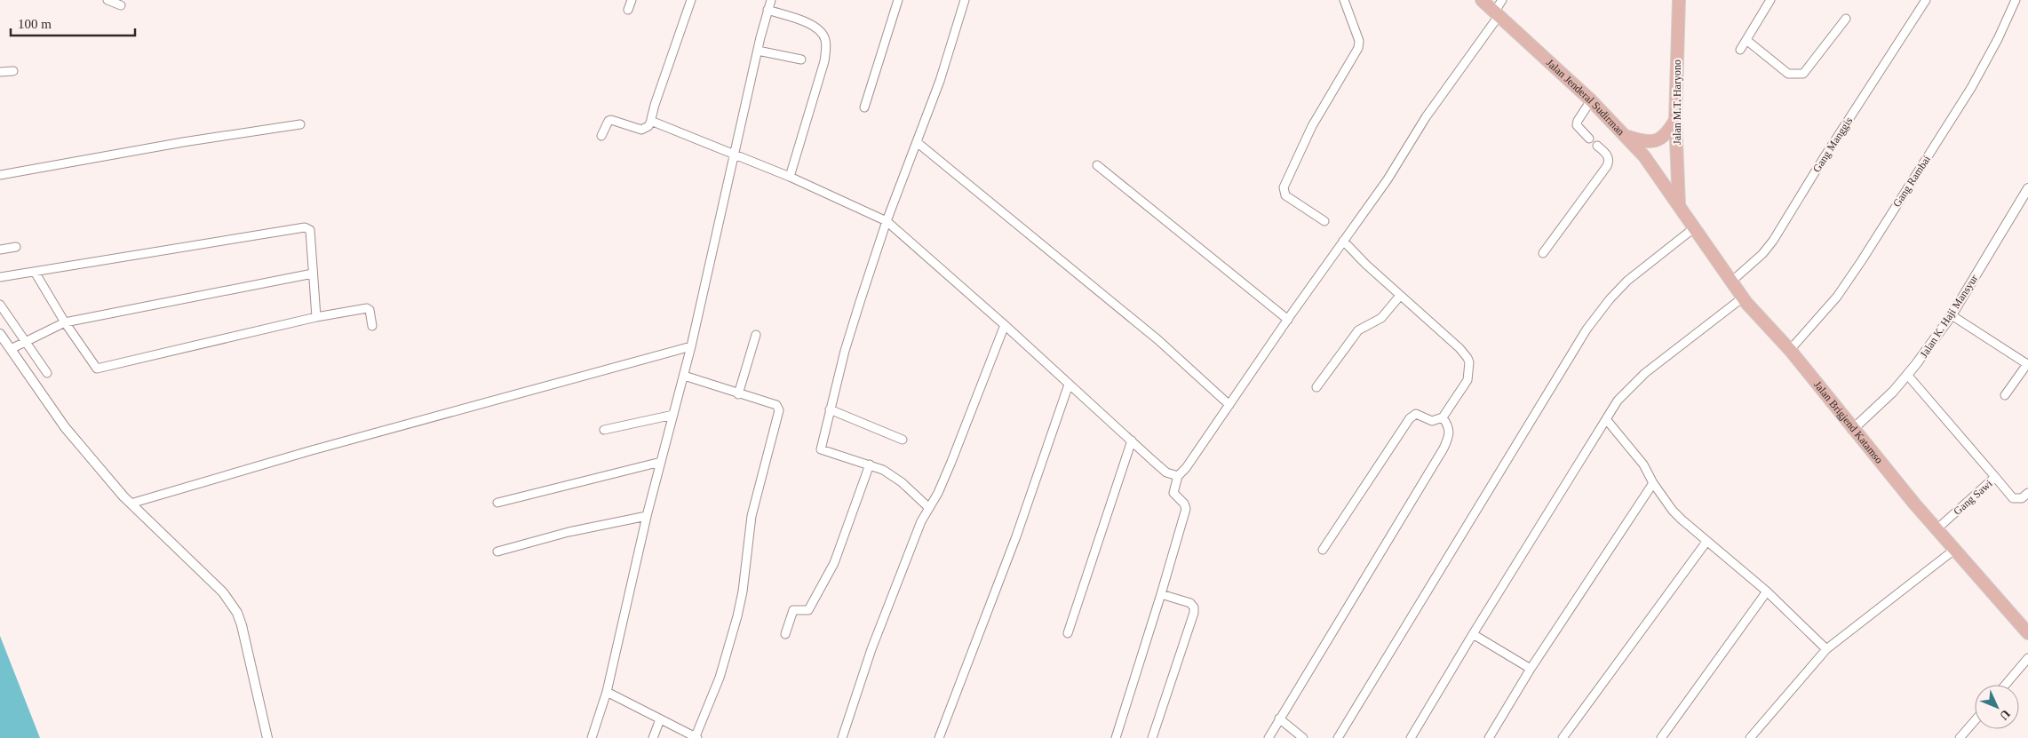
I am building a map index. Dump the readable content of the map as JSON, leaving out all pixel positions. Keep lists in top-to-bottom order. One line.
{"streets":{"main road":["Jalan Jenderal Sudirman","Jalan M.T. Haryono","Jalan Brigjend Katamso"],"street":["Gang Manggis","Gang Rambai","Jalan K. Haji Mansyur","Gang Sawi"]},"crossings":[["Jalan Jenderal Sudirman","Jalan M.T. Haryono"],["Jalan Jenderal Sudirman","Jalan Brigjend Katamso"],["Jalan M.T. Haryono","Jalan Brigjend Katamso"],["Gang Manggis","Jalan Brigjend Katamso"],["Gang Rambai","Jalan Brigjend Katamso"],["Jalan K. Haji Mansyur","Jalan Brigjend Katamso"],["Jalan Brigjend Katamso","Gang Sawi"]],"scale_bar":"100 m","north":"bottom right"}
